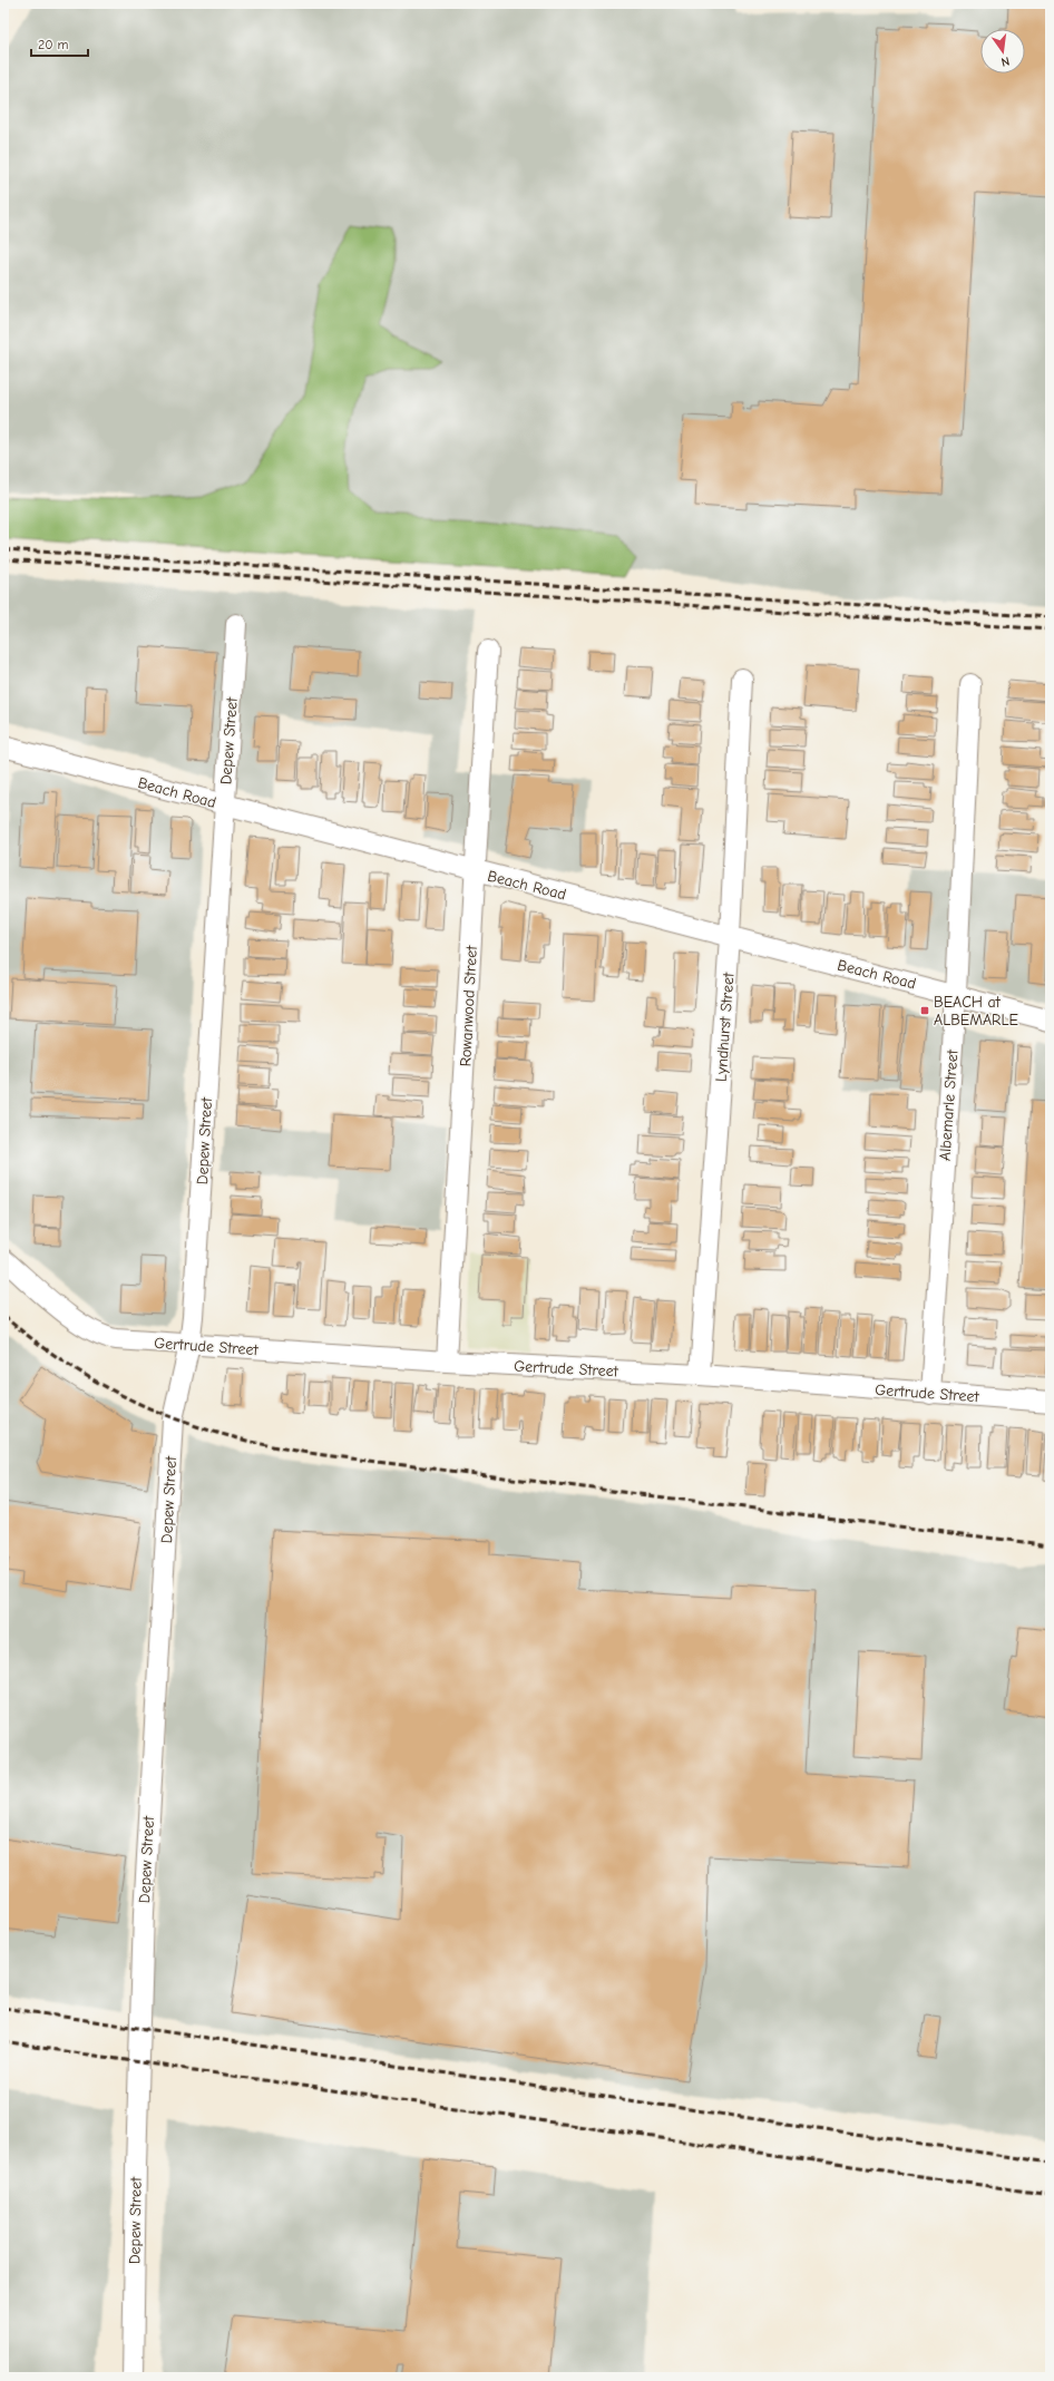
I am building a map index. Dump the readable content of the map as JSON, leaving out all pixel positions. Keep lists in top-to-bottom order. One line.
{"streets":{"street":["Depew Street","Beach Road","Rowanwood Street","Lyndhurst Street","Albemarle Street","Gertrude Street"]},"crossings":[["Depew Street","Beach Road"],["Depew Street","Gertrude Street"],["Beach Road","Rowanwood Street"],["Beach Road","Lyndhurst Street"],["Beach Road","Albemarle Street"],["Rowanwood Street","Gertrude Street"],["Lyndhurst Street","Gertrude Street"],["Albemarle Street","Gertrude Street"]],"places":{"transit":["BEACH at ALBEMARLE"]},"scale_bar":"20 m","north":"bottom"}
